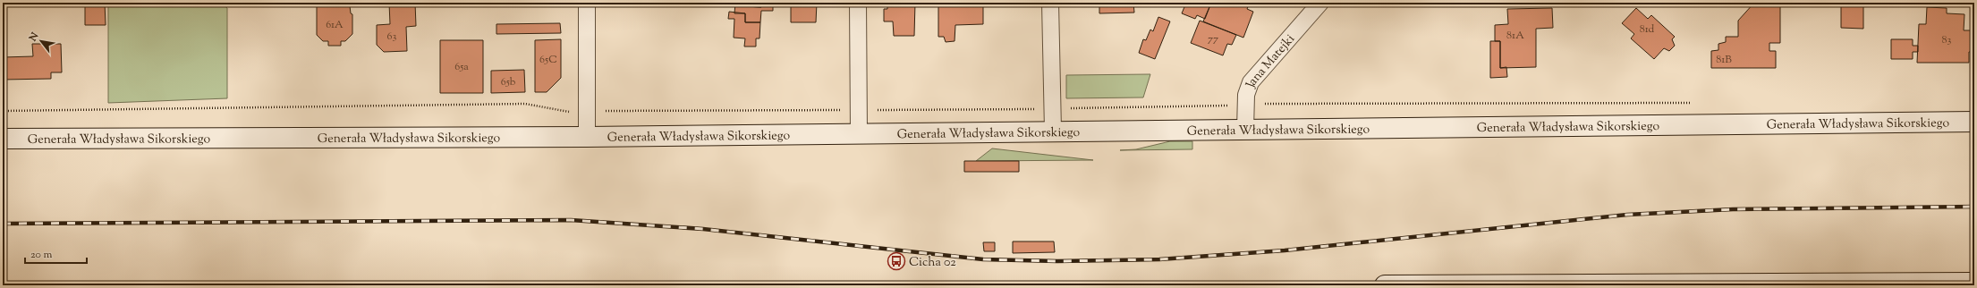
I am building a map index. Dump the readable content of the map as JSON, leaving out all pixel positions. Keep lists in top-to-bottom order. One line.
{"streets":{"main road":["Generała Władysława Sikorskiego"],"street":["Jana Matejki"]},"crossings":[["Jana Matejki","Generała Władysława Sikorskiego"]],"places":{"bus stop":["Cicha 02"]},"house_numbers":["61A","81d","81A","63","77","83","65C","81B","65a","65b"],"scale_bar":"20 m","north":"top left"}
